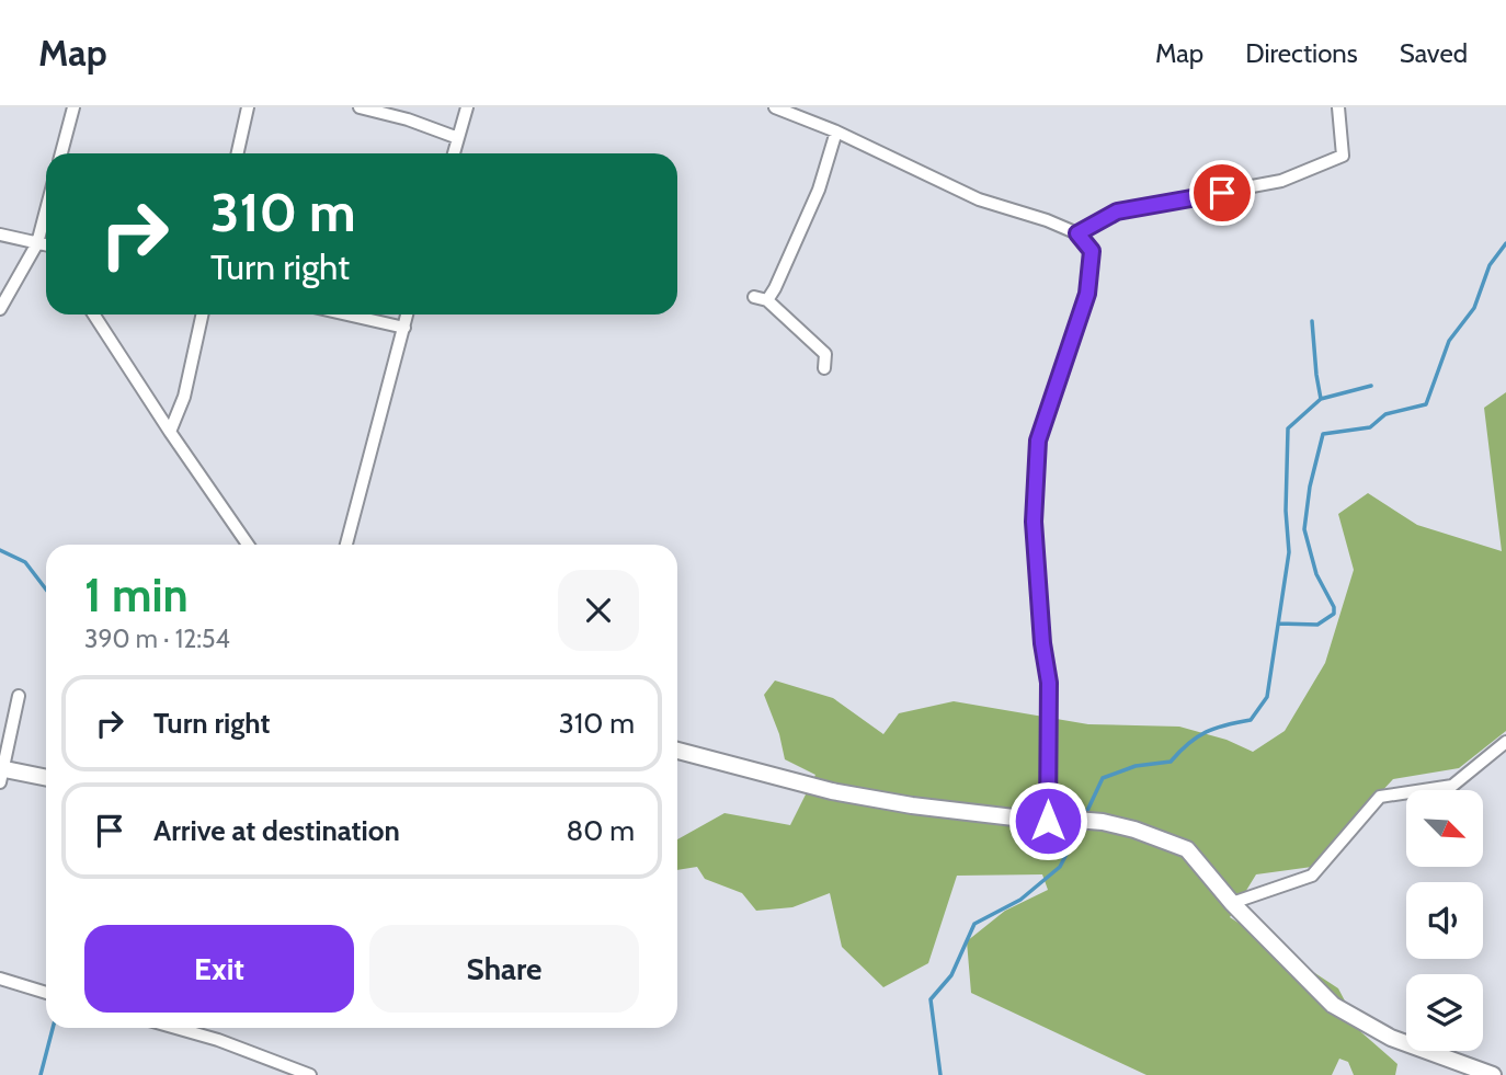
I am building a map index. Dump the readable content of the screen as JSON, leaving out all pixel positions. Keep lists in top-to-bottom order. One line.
{"north":"bottom right","page":{"header":"Map","nav":["Map","Directions","Saved"],"turn":["310 m","Turn right"],"heading":["1 min","390 m · 12:54"],"list":[{"name":"Turn right","value":"310 m"},{"name":"Arrive at destination","value":"80 m"}],"buttons":["Exit","Share"]}}
